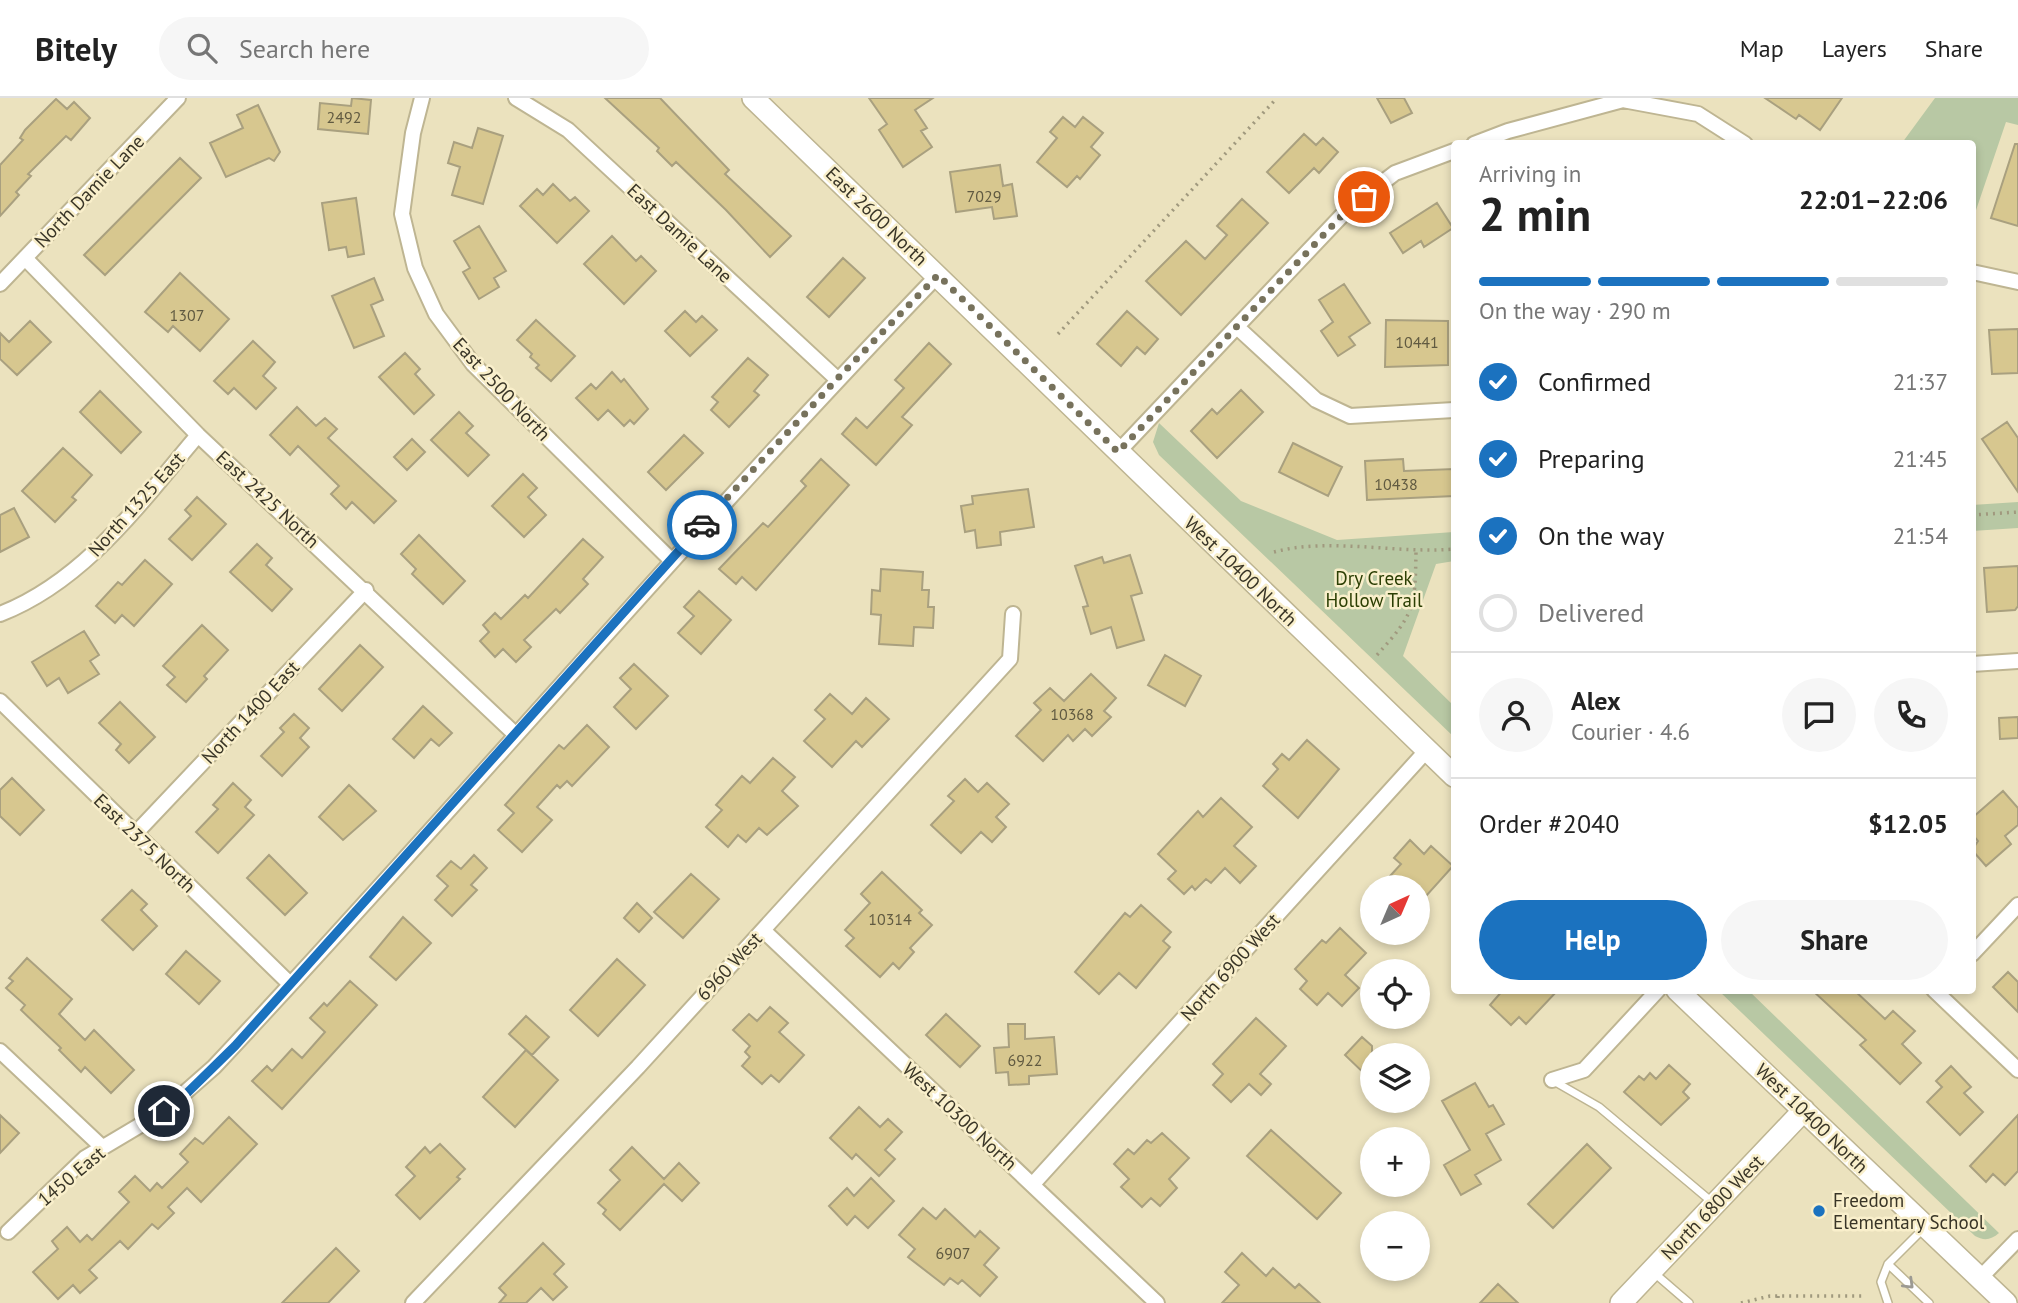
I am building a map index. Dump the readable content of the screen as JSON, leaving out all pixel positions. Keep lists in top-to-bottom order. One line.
{"streets":{"street":["North Damie Lane","East 2600 North","East Damie Lane","East 2500 North","East 2425 North","North 1325 East","West 10400 North","North 1400 East","East 2375 North","6960 West","North 6900 West","West 10300 North","1450 East","North 6800 West"]},"crossings":[["North Damie Lane","East 2425 North"],["East 2600 North","West 10400 North"],["East 2600 North","1450 East"],["East Damie Lane","1450 East"],["East 2500 North","1450 East"],["East 2425 North","North 1325 East"],["East 2425 North","North 1400 East"],["East 2425 North","1450 East"],["West 10400 North","North 6900 West"],["West 10400 North","North 6800 West"],["North 1400 East","East 2375 North"],["East 2375 North","1450 East"],["6960 West","West 10300 North"],["North 6900 West","West 10300 North"]],"parks":["Dry Creek Hollow Trail"],"places":["Freedom Elementary School"],"house_numbers":["2492","7029","1307","10441","10438","10368","10314","6922","6907"],"north":"top right","page":{"header":"Bitely","search":"Search here","nav":["Map","Layers","Share"],"heading":["2 min","Arriving in","22:01–22:06"],"panel":["Alex","Courier · 4.6","Order #2040","$12.05"],"bar":"On the way · 290 m","list":[["Confirmed","21:37"],["Preparing","21:45"],["On the way","21:54"],"Delivered"],"map_buttons":["+","−"],"buttons":["Help","Share"]}}
